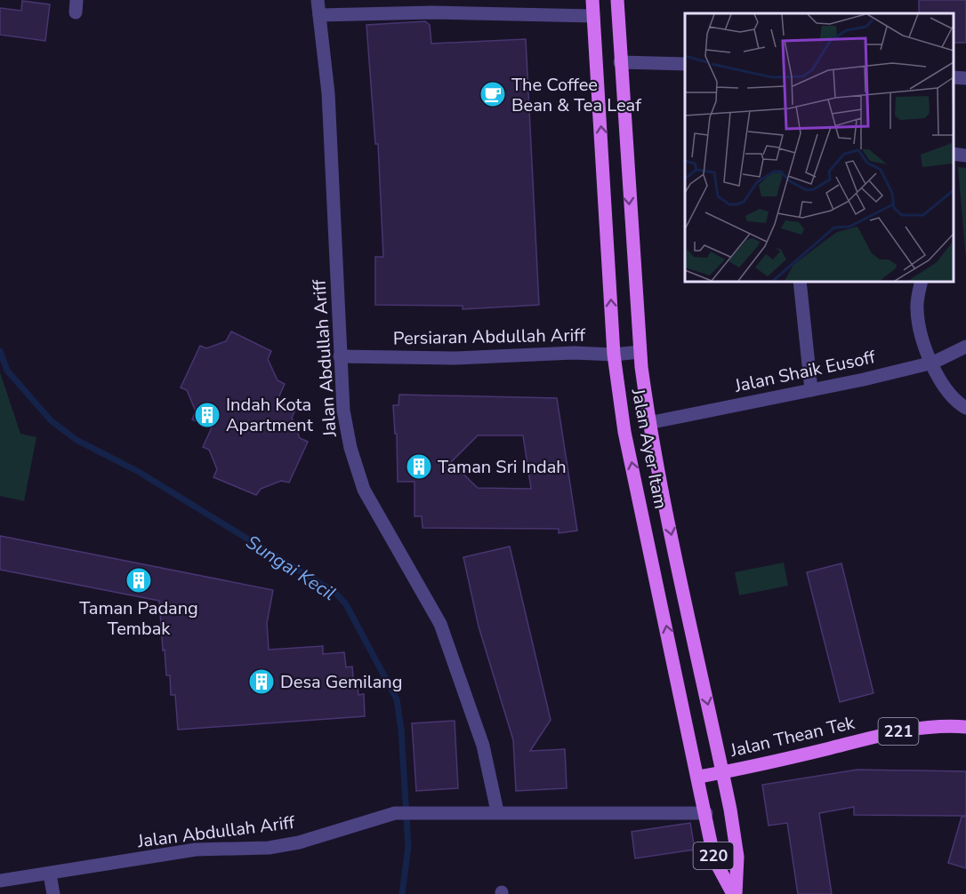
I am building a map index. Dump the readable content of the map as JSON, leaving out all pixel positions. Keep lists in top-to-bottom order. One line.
{"streets":{"main road":["Jalan Ayer Itam","221","Jalan Thean Tek","220"],"street":["Persiaran Abdullah Ariff","Jalan Abdullah Ariff","Jalan Shaik Eusoff"]},"crossings":[["Persiaran Abdullah Ariff","Jalan Abdullah Ariff"],["Persiaran Abdullah Ariff","Jalan Ayer Itam"],["Jalan Abdullah Ariff","Jalan Ayer Itam"],["Jalan Shaik Eusoff","Jalan Ayer Itam"],["Jalan Ayer Itam","221"],["Jalan Ayer Itam","Jalan Thean Tek"],["221","Jalan Thean Tek"]],"water":["Sungai Kecil"],"places":{"cafe":["The Coffee Bean & Tea Leaf"],"building":["Indah Kota Apartment","Taman Sri Indah","Taman Padang Tembak","Desa Gemilang"]}}
